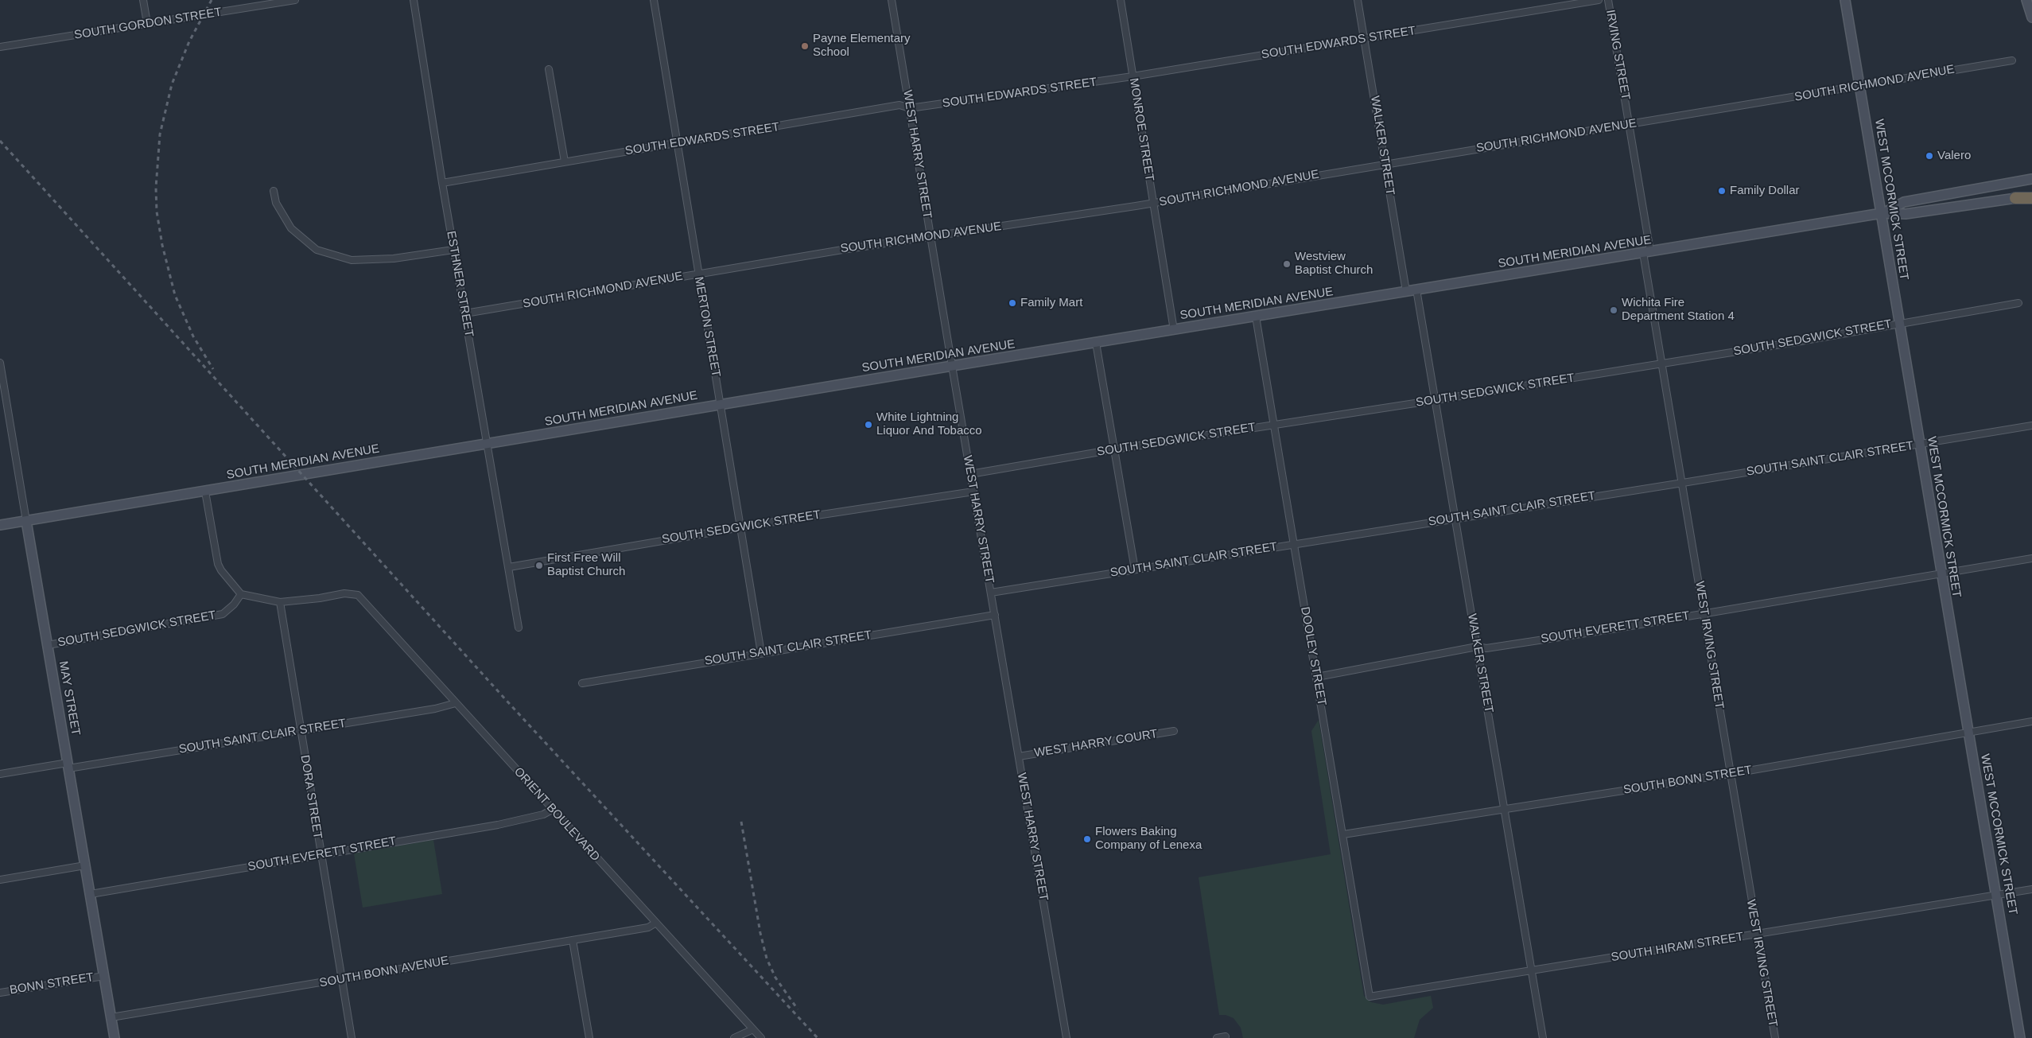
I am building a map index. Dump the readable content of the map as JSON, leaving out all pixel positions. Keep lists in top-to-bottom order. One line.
{"streets":{"main road":["WEST MCCORMICK STREET","SOUTH MERIDIAN AVENUE","MAY STREET"],"street":["SOUTH GORDON STREET","SOUTH EDWARDS STREET","IRVING STREET","SOUTH RICHMOND AVENUE","MONROE STREET","WALKER STREET","WEST HARRY STREET","ESTHNER STREET","MERTON STREET","SOUTH SEDGWICK STREET","SOUTH SAINT CLAIR STREET","SOUTH EVERETT STREET","WEST IRVING STREET","DOOLEY STREET","WEST HARRY COURT","SOUTH BONN STREET","DORA STREET","ORIENT BOULEVARD","SOUTH HIRAM STREET","SOUTH BONN AVENUE","BONN STREET"]},"crossings":[["SOUTH EDWARDS STREET","MONROE STREET"],["SOUTH EDWARDS STREET","WALKER STREET"],["SOUTH EDWARDS STREET","WEST HARRY STREET"],["SOUTH EDWARDS STREET","ESTHNER STREET"],["SOUTH EDWARDS STREET","MERTON STREET"],["IRVING STREET","SOUTH RICHMOND AVENUE"],["IRVING STREET","SOUTH MERIDIAN AVENUE"],["IRVING STREET","WEST IRVING STREET"],["SOUTH RICHMOND AVENUE","MONROE STREET"],["SOUTH RICHMOND AVENUE","WALKER STREET"],["SOUTH RICHMOND AVENUE","WEST HARRY STREET"],["SOUTH RICHMOND AVENUE","WEST MCCORMICK STREET"],["SOUTH RICHMOND AVENUE","ESTHNER STREET"],["SOUTH RICHMOND AVENUE","MERTON STREET"],["MONROE STREET","SOUTH MERIDIAN AVENUE"],["WALKER STREET","SOUTH MERIDIAN AVENUE"],["WALKER STREET","SOUTH SEDGWICK STREET"],["WALKER STREET","SOUTH SAINT CLAIR STREET"],["WALKER STREET","SOUTH EVERETT STREET"],["WALKER STREET","SOUTH BONN STREET"],["WALKER STREET","SOUTH HIRAM STREET"],["WEST HARRY STREET","SOUTH MERIDIAN AVENUE"],["WEST HARRY STREET","SOUTH SEDGWICK STREET"],["WEST HARRY STREET","SOUTH SAINT CLAIR STREET"],["WEST HARRY STREET","WEST HARRY COURT"],["WEST MCCORMICK STREET","SOUTH MERIDIAN AVENUE"],["WEST MCCORMICK STREET","SOUTH SEDGWICK STREET"],["WEST MCCORMICK STREET","SOUTH SAINT CLAIR STREET"],["WEST MCCORMICK STREET","SOUTH EVERETT STREET"],["WEST MCCORMICK STREET","SOUTH BONN STREET"],["WEST MCCORMICK STREET","SOUTH HIRAM STREET"],["SOUTH MERIDIAN AVENUE","ESTHNER STREET"],["SOUTH MERIDIAN AVENUE","MERTON STREET"],["SOUTH MERIDIAN AVENUE","WEST IRVING STREET"],["SOUTH MERIDIAN AVENUE","DOOLEY STREET"],["SOUTH MERIDIAN AVENUE","MAY STREET"],["ESTHNER STREET","SOUTH SEDGWICK STREET"],["MERTON STREET","SOUTH SEDGWICK STREET"],["MERTON STREET","SOUTH SAINT CLAIR STREET"],["SOUTH SEDGWICK STREET","WEST IRVING STREET"],["SOUTH SEDGWICK STREET","DOOLEY STREET"],["SOUTH SEDGWICK STREET","MAY STREET"],["SOUTH SAINT CLAIR STREET","WEST IRVING STREET"],["SOUTH SAINT CLAIR STREET","DOOLEY STREET"],["SOUTH SAINT CLAIR STREET","MAY STREET"],["SOUTH SAINT CLAIR STREET","DORA STREET"],["SOUTH SAINT CLAIR STREET","ORIENT BOULEVARD"],["SOUTH EVERETT STREET","WEST IRVING STREET"],["SOUTH EVERETT STREET","DOOLEY STREET"],["SOUTH EVERETT STREET","MAY STREET"],["SOUTH EVERETT STREET","DORA STREET"],["SOUTH EVERETT STREET","ORIENT BOULEVARD"],["WEST IRVING STREET","SOUTH BONN STREET"],["WEST IRVING STREET","SOUTH HIRAM STREET"],["DOOLEY STREET","SOUTH BONN STREET"],["DOOLEY STREET","SOUTH HIRAM STREET"],["MAY STREET","SOUTH BONN AVENUE"],["MAY STREET","BONN STREET"],["DORA STREET","ORIENT BOULEVARD"],["DORA STREET","SOUTH BONN AVENUE"],["ORIENT BOULEVARD","SOUTH BONN AVENUE"]],"places":["Payne Elementary School","Valero","Family Dollar","Westview Baptist Church","Family Mart","Wichita Fire Department Station 4","White Lightning Liquor And Tobacco","First Free Will Baptist Church","Flowers Baking Company of Lenexa"]}
